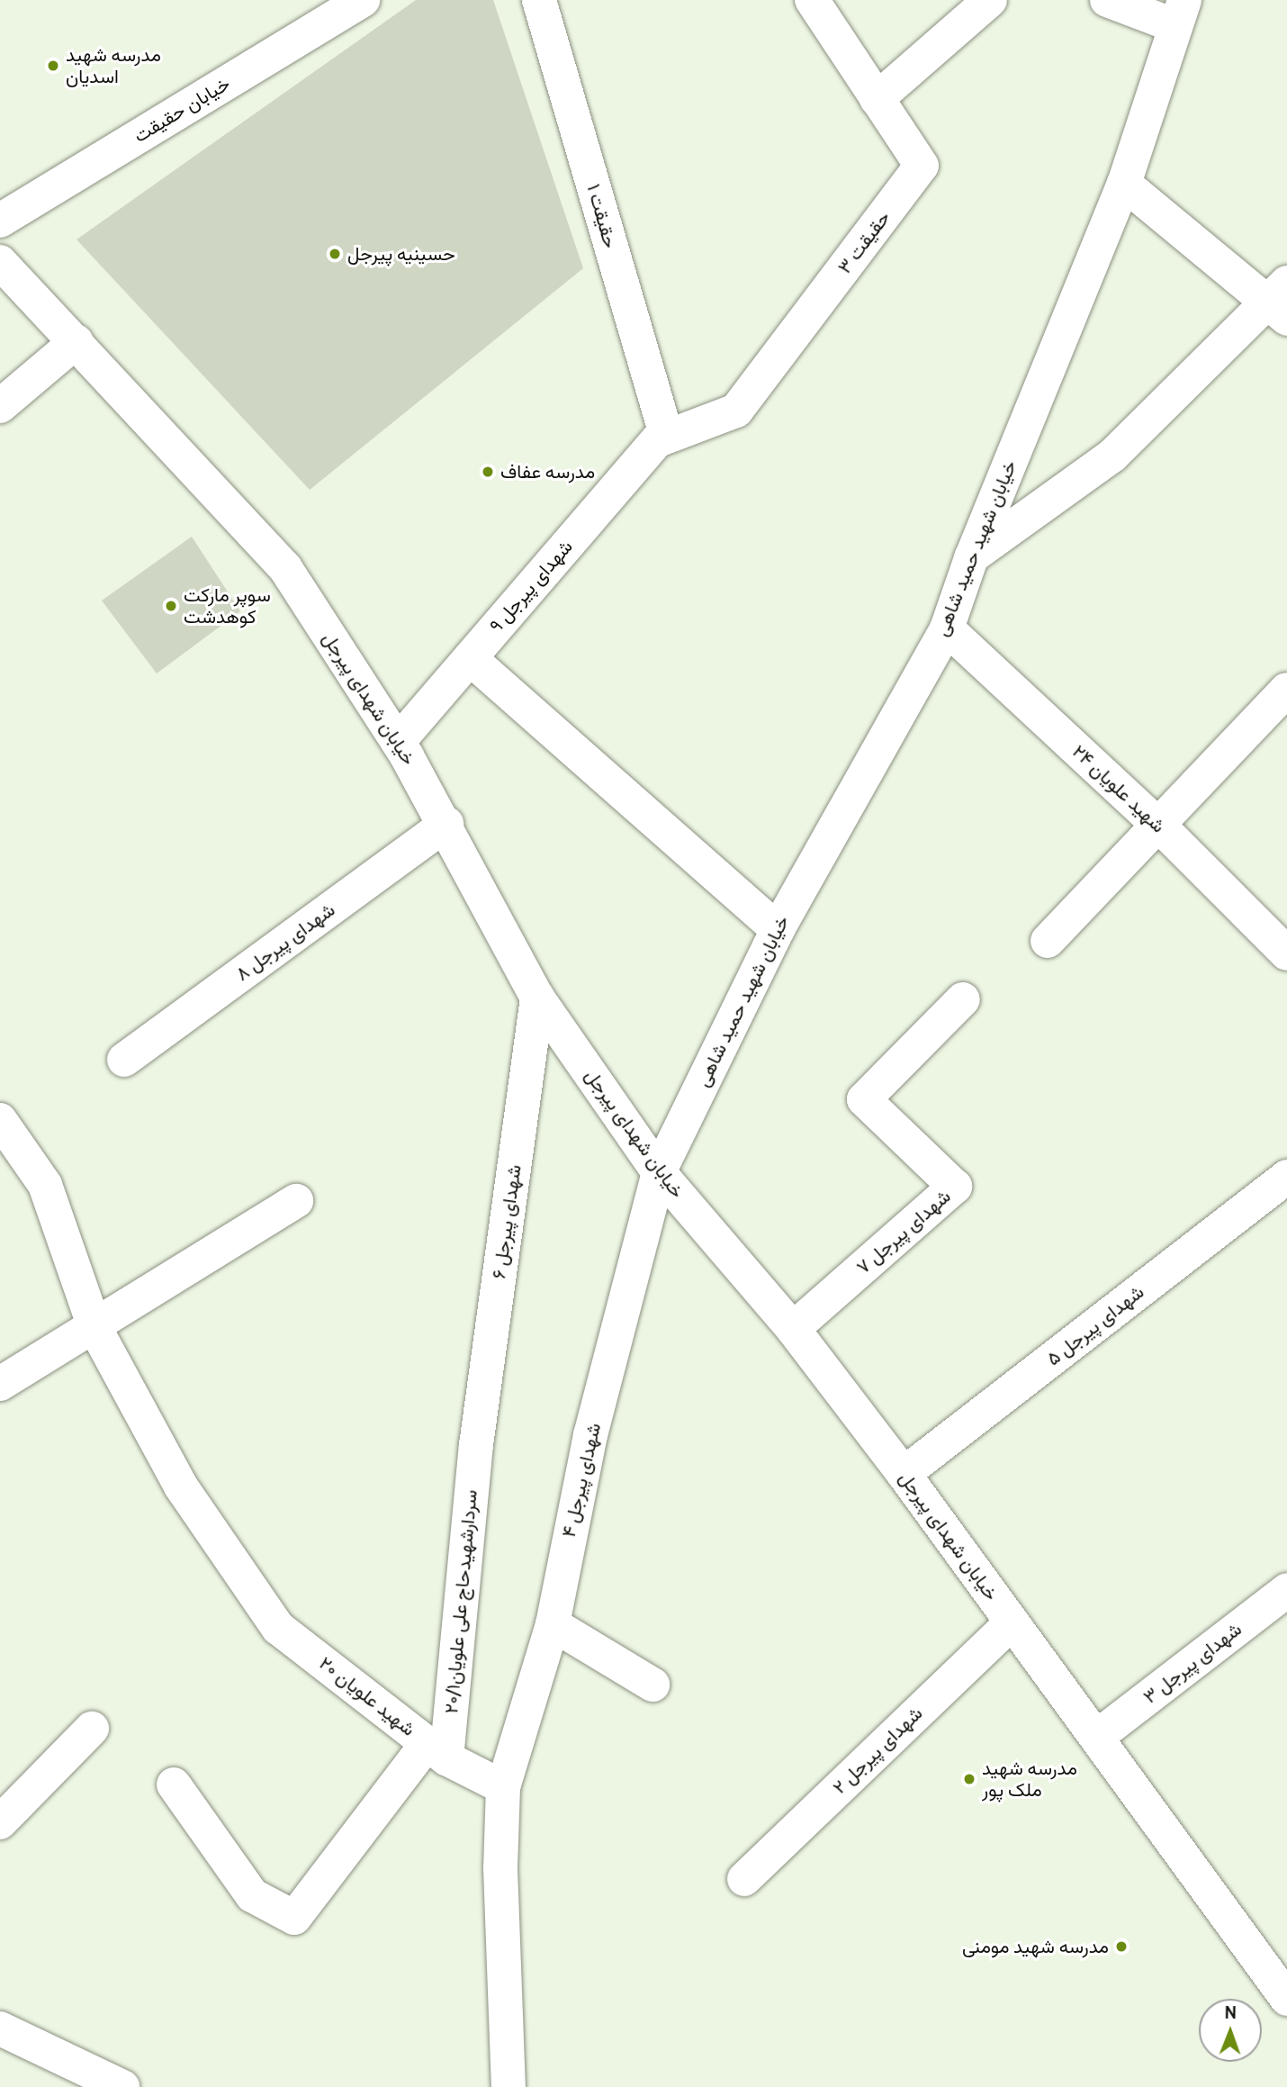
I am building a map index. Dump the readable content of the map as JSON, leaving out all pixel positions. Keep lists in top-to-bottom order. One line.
{"streets":{"street":["خیابان حقیقت","حقیقت ۱","حقیقت ۳","خیابان شهید حمید شاهی","شهدای پیرجل ۹","خیابان شهدای پیرجل","شهید علویان ۲۴","شهدای پیرجل ۸","شهدای پیرجل ۶","شهدای پیرجل ۷","شهدای پیرجل ۵","شهدای پیرجل ۴","سردارشهیدحاج علی علویان۲۰/۱","شهدای پیرجل ۳","شهید علویان ۲۰","شهدای پیرجل ۲"]},"crossings":[["حقیقت ۱","حقیقت ۳"],["حقیقت ۱","شهدای پیرجل ۹"],["حقیقت ۳","شهدای پیرجل ۹"],["خیابان شهید حمید شاهی","خیابان شهدای پیرجل"],["خیابان شهید حمید شاهی","شهید علویان ۲۴"],["خیابان شهید حمید شاهی","شهدای پیرجل ۴"],["شهدای پیرجل ۹","خیابان شهدای پیرجل"],["خیابان شهدای پیرجل","شهدای پیرجل ۸"],["خیابان شهدای پیرجل","شهدای پیرجل ۶"],["خیابان شهدای پیرجل","شهدای پیرجل ۷"],["خیابان شهدای پیرجل","شهدای پیرجل ۵"],["خیابان شهدای پیرجل","شهدای پیرجل ۴"],["خیابان شهدای پیرجل","شهدای پیرجل ۳"],["خیابان شهدای پیرجل","شهدای پیرجل ۲"],["شهدای پیرجل ۶","سردارشهیدحاج علی علویان۲۰/۱"],["شهدای پیرجل ۴","شهید علویان ۲۰"],["سردارشهیدحاج علی علویان۲۰/۱","شهید علویان ۲۰"]],"places":["مدرسه شهید اسدیان","حسینیه پیرجل","مدرسه عفاف","سوپر مارکت کوهدشت","مدرسه شهید ملک پور","مدرسه شهید مومنی"],"north":"top"}
